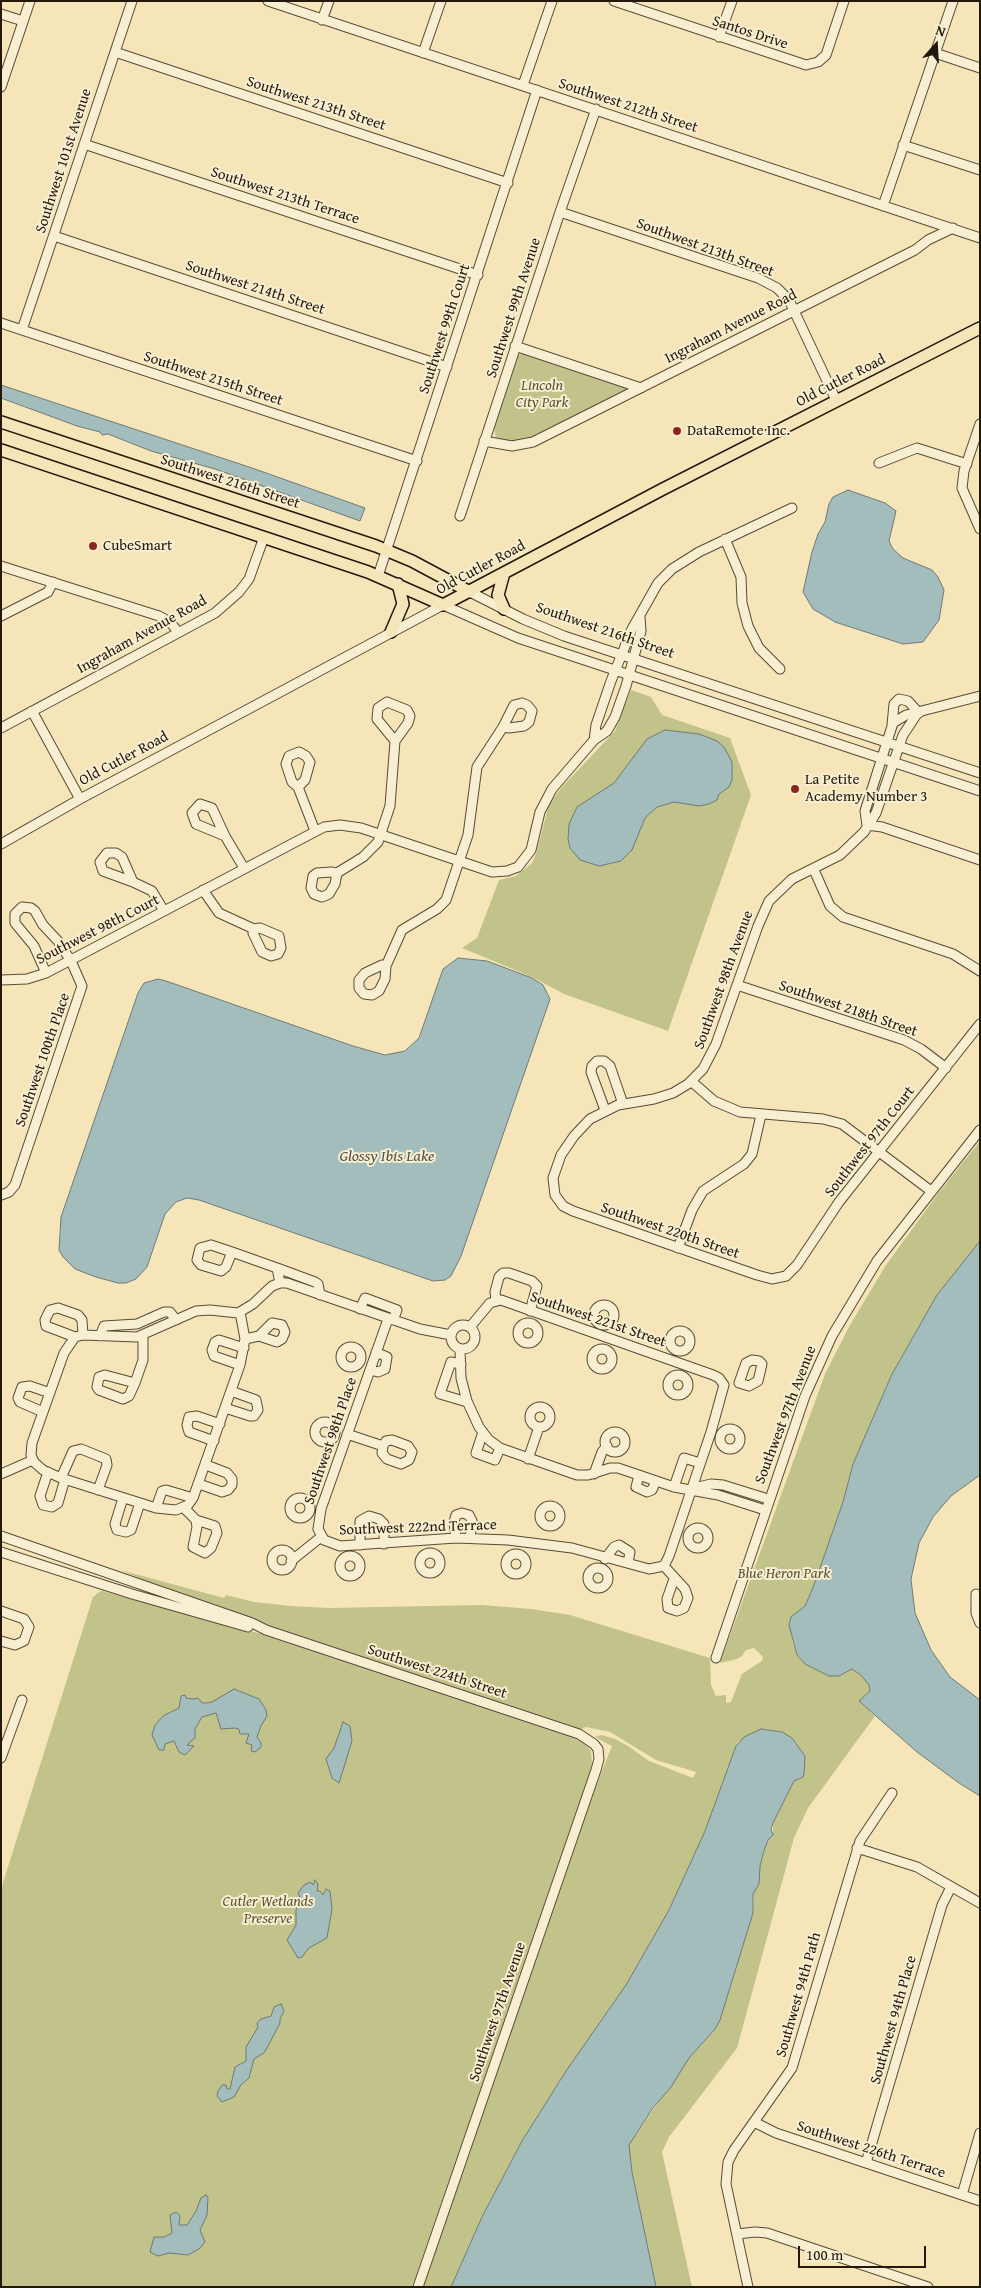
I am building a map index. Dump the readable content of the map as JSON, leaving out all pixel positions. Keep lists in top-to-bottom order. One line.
{"streets":{"main road":["Old Cutler Road","Southwest 216th Street"],"street":["Santos Drive","Southwest 213th Street","Southwest 212th Street","Southwest 101st Avenue","Southwest 213th Terrace","Southwest 214th Street","Southwest 99th Avenue","Ingraham Avenue Road","Southwest 99th Court","Southwest 215th Street","Southwest 98th Court","Southwest 98th Avenue","Southwest 218th Street","Southwest 100th Place","Southwest 97th Court","Southwest 220th Street","Southwest 221st Street","Southwest 97th Avenue","Southwest 98th Place","Southwest 222nd Terrace","Southwest 224th Street","Southwest 94th Path","Southwest 94th Place","Southwest 226th Terrace"]},"crossings":[["Southwest 213th Street","Southwest 101st Avenue"],["Southwest 213th Street","Southwest 99th Avenue"],["Southwest 213th Street","Ingraham Avenue Road"],["Southwest 213th Street","Southwest 99th Court"],["Southwest 213th Street","Old Cutler Road"],["Southwest 212th Street","Southwest 99th Avenue"],["Southwest 212th Street","Ingraham Avenue Road"],["Southwest 212th Street","Southwest 99th Court"],["Southwest 101st Avenue","Southwest 213th Terrace"],["Southwest 101st Avenue","Southwest 214th Street"],["Southwest 101st Avenue","Southwest 215th Street"],["Southwest 213th Terrace","Southwest 99th Court"],["Southwest 214th Street","Southwest 99th Court"],["Southwest 99th Avenue","Ingraham Avenue Road"],["Southwest 99th Court","Southwest 215th Street"],["Southwest 99th Court","Southwest 216th Street"],["Old Cutler Road","Southwest 216th Street"],["Southwest 216th Street","Southwest 98th Avenue"],["Southwest 98th Court","Southwest 100th Place"],["Southwest 98th Avenue","Southwest 218th Street"],["Southwest 98th Avenue","Southwest 220th Street"],["Southwest 218th Street","Southwest 97th Court"],["Southwest 97th Court","Southwest 220th Street"],["Southwest 97th Avenue","Southwest 224th Street"],["Southwest 98th Place","Southwest 222nd Terrace"],["Southwest 94th Path","Southwest 226th Terrace"],["Southwest 94th Place","Southwest 226th Terrace"]],"water":["Glossy Ibis Lake"],"parks":["Lincoln City Park","Blue Heron Park","Cutler Wetlands Preserve"],"places":["DataRemote Inc.","CubeSmart","La Petite Academy Number 3"],"scale_bar":"100 m","north":"top"}
